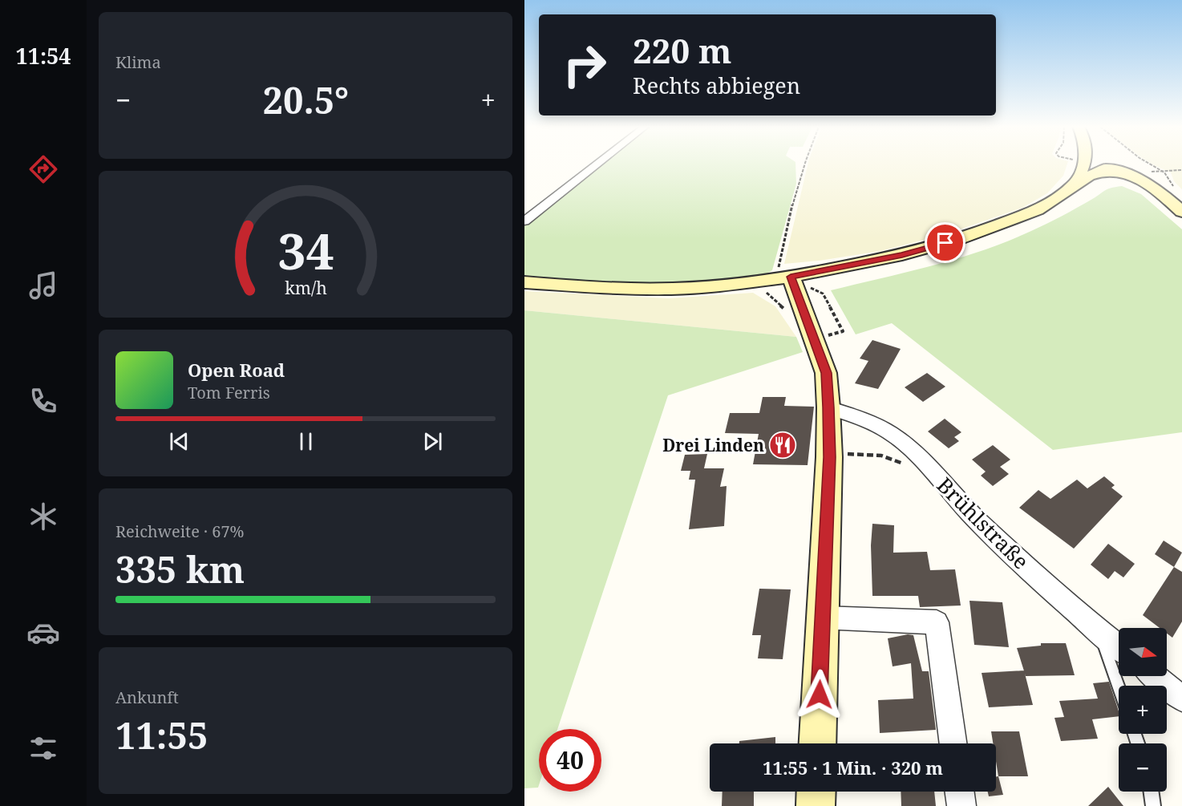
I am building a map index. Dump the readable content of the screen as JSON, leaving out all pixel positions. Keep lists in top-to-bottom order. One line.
{"streets":{"street":["Brühlstraße"]},"places":{"restaurant":["Drei Linden"]},"north":"right","page":{"tabs":"11:54","tile":["Klima",["Reichweite · 67%","335 km"],["Ankunft","11:55"]],"turn":["220 m","Rechts abbiegen"],"heat":["−","20.5°","+"],"song":["Open Road","Tom Ferris"],"map_buttons":["+","−"],"limit":"40","trip":"11:55 · 1 Min. · 320 m","gauge":["34","km/h"]}}
